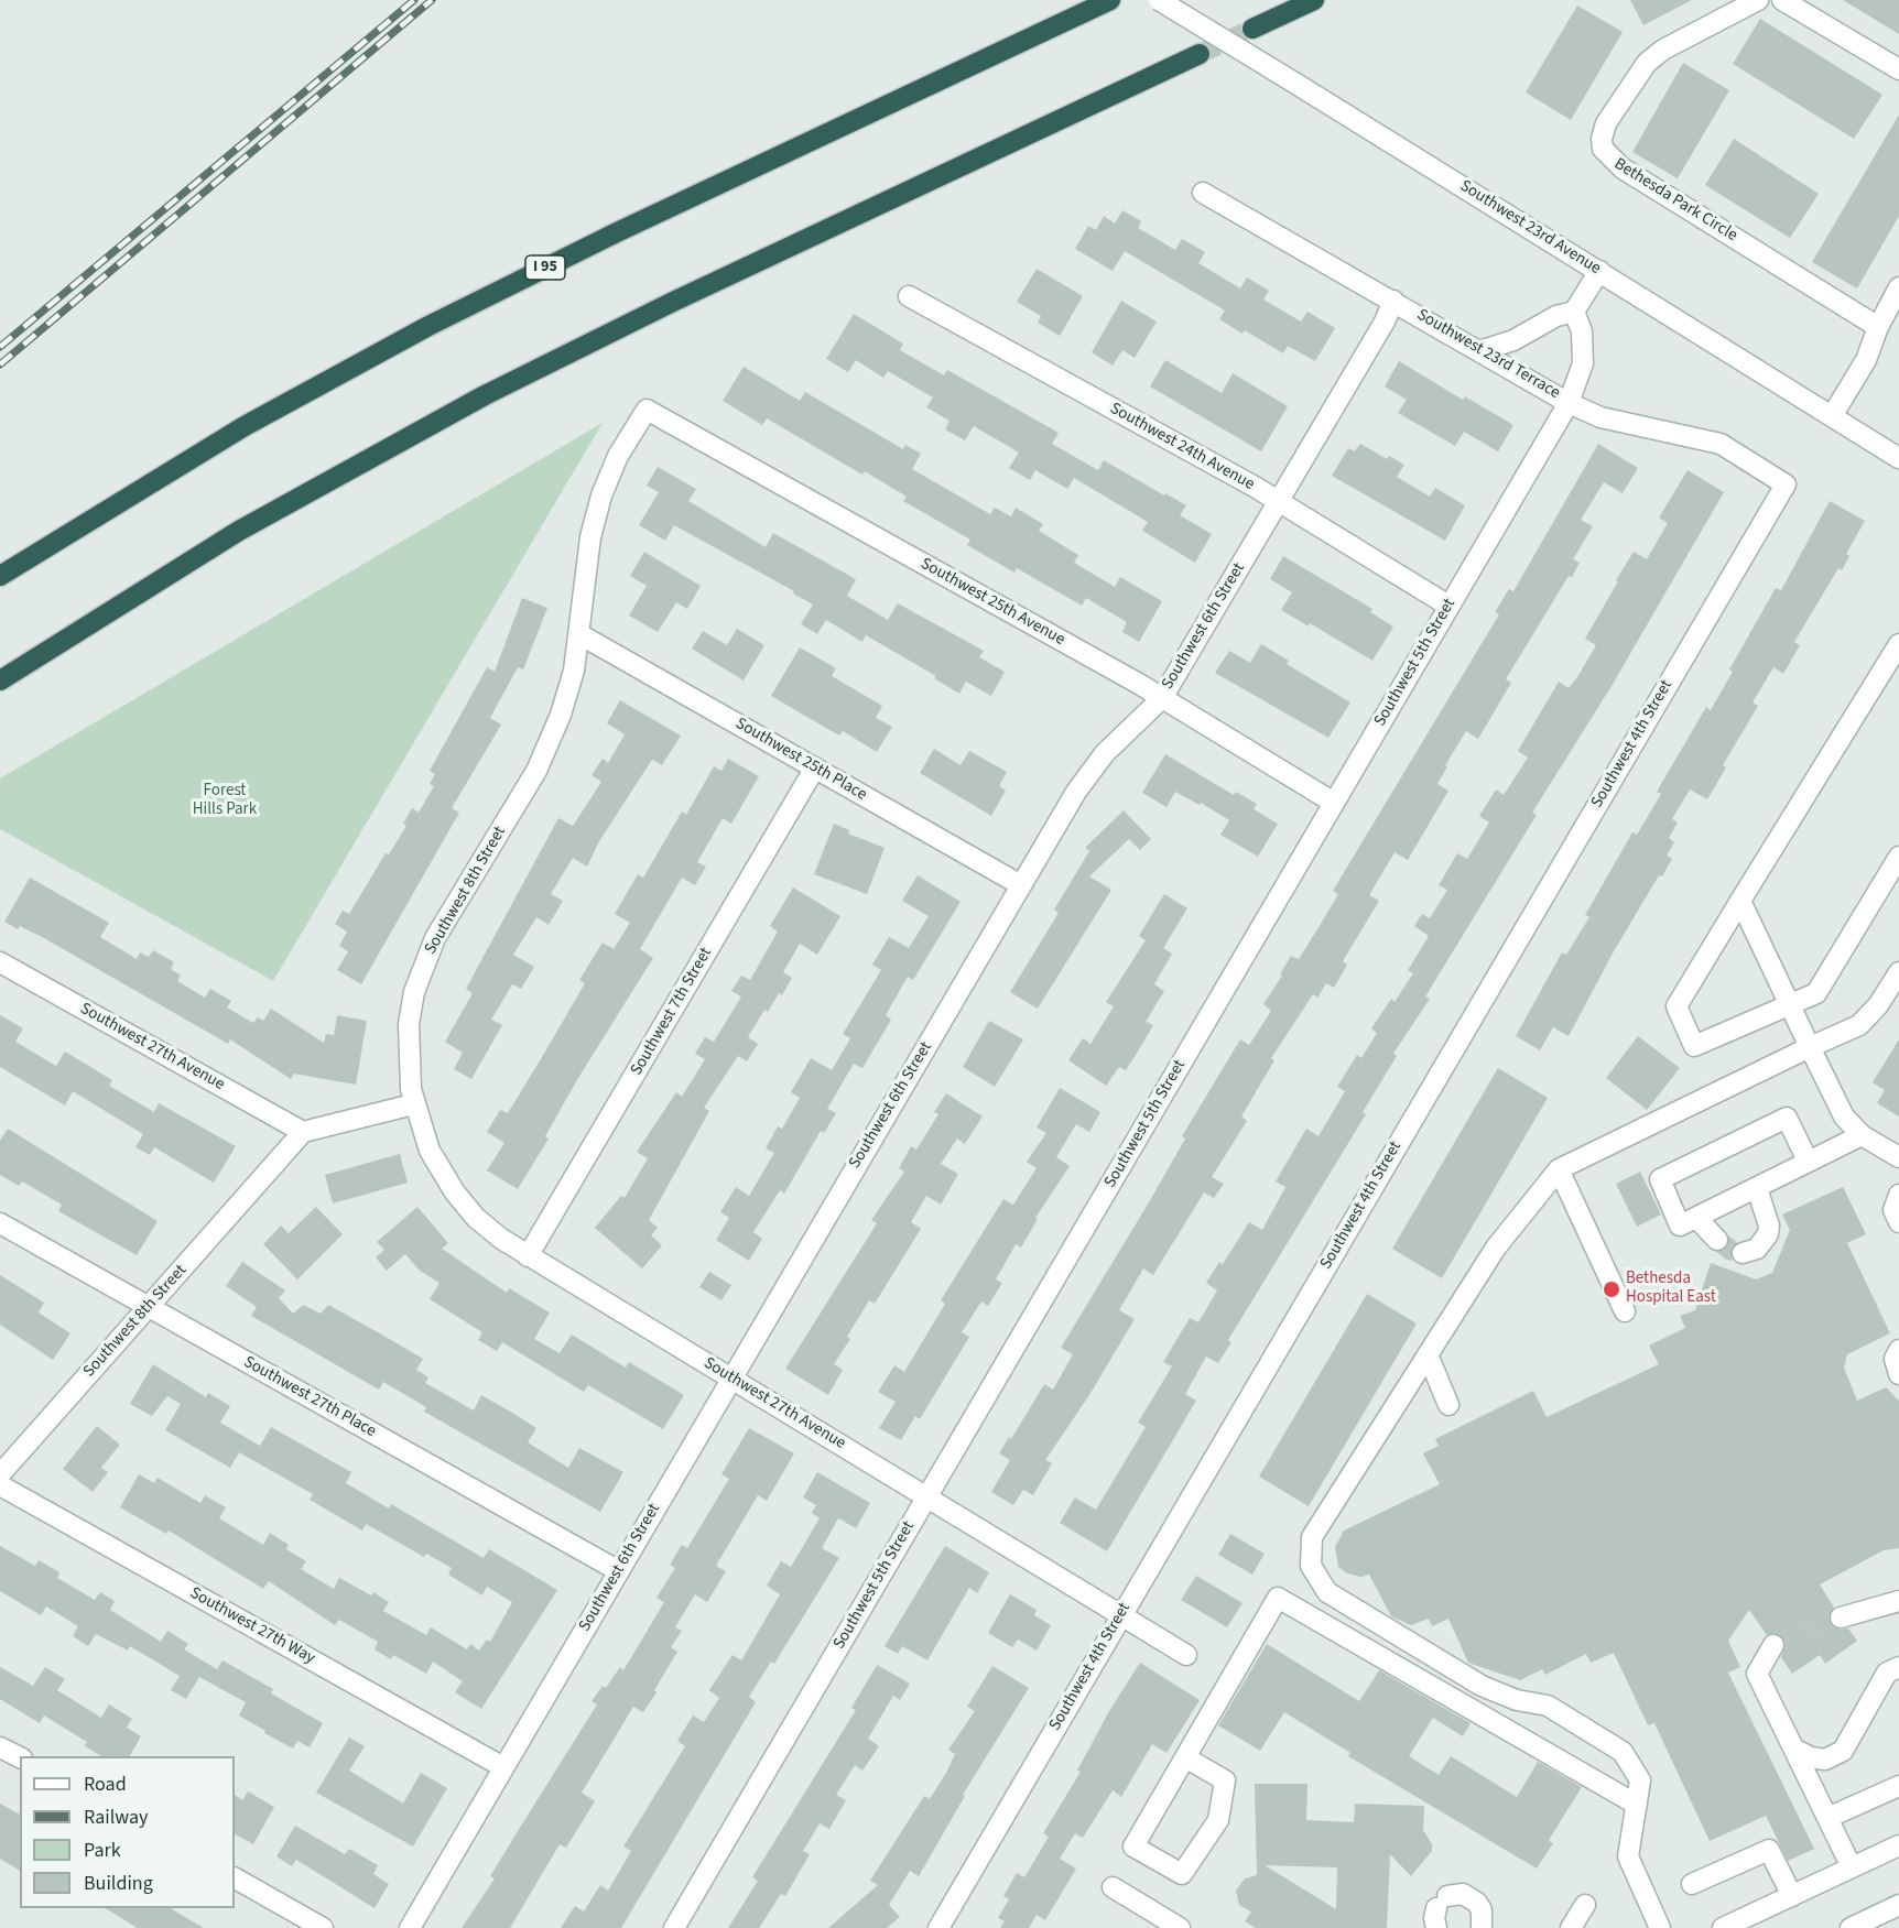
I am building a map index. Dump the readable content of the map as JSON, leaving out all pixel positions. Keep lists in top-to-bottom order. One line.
{"streets":{"highway":["I 95"],"street":["Bethesda Park Circle","Southwest 23rd Avenue","Southwest 23rd Terrace","Southwest 24th Avenue","Southwest 25th Avenue","Southwest 6th Street","Southwest 5th Street","Southwest 4th Street","Southwest 25th Place","Southwest 8th Street","Southwest 7th Street","Southwest 27th Avenue","Southwest 27th Place","Southwest 27th Way"]},"crossings":[["Southwest 23rd Terrace","Southwest 6th Street"],["Southwest 23rd Terrace","Southwest 5th Street"],["Southwest 23rd Terrace","Southwest 4th Street"],["Southwest 24th Avenue","Southwest 6th Street"],["Southwest 24th Avenue","Southwest 5th Street"],["Southwest 25th Avenue","Southwest 6th Street"],["Southwest 25th Avenue","Southwest 5th Street"],["Southwest 25th Avenue","Southwest 8th Street"],["Southwest 6th Street","Southwest 25th Place"],["Southwest 6th Street","Southwest 27th Avenue"],["Southwest 6th Street","Southwest 27th Place"],["Southwest 6th Street","Southwest 27th Way"],["Southwest 5th Street","Southwest 27th Avenue"],["Southwest 4th Street","Southwest 27th Avenue"],["Southwest 25th Place","Southwest 8th Street"],["Southwest 25th Place","Southwest 7th Street"],["Southwest 8th Street","Southwest 27th Avenue"],["Southwest 8th Street","Southwest 27th Place"],["Southwest 7th Street","Southwest 27th Avenue"]],"parks":["Forest Hills Park"],"places":["Bethesda Hospital East"],"legend":["Road","Railway","Park","Building"]}
